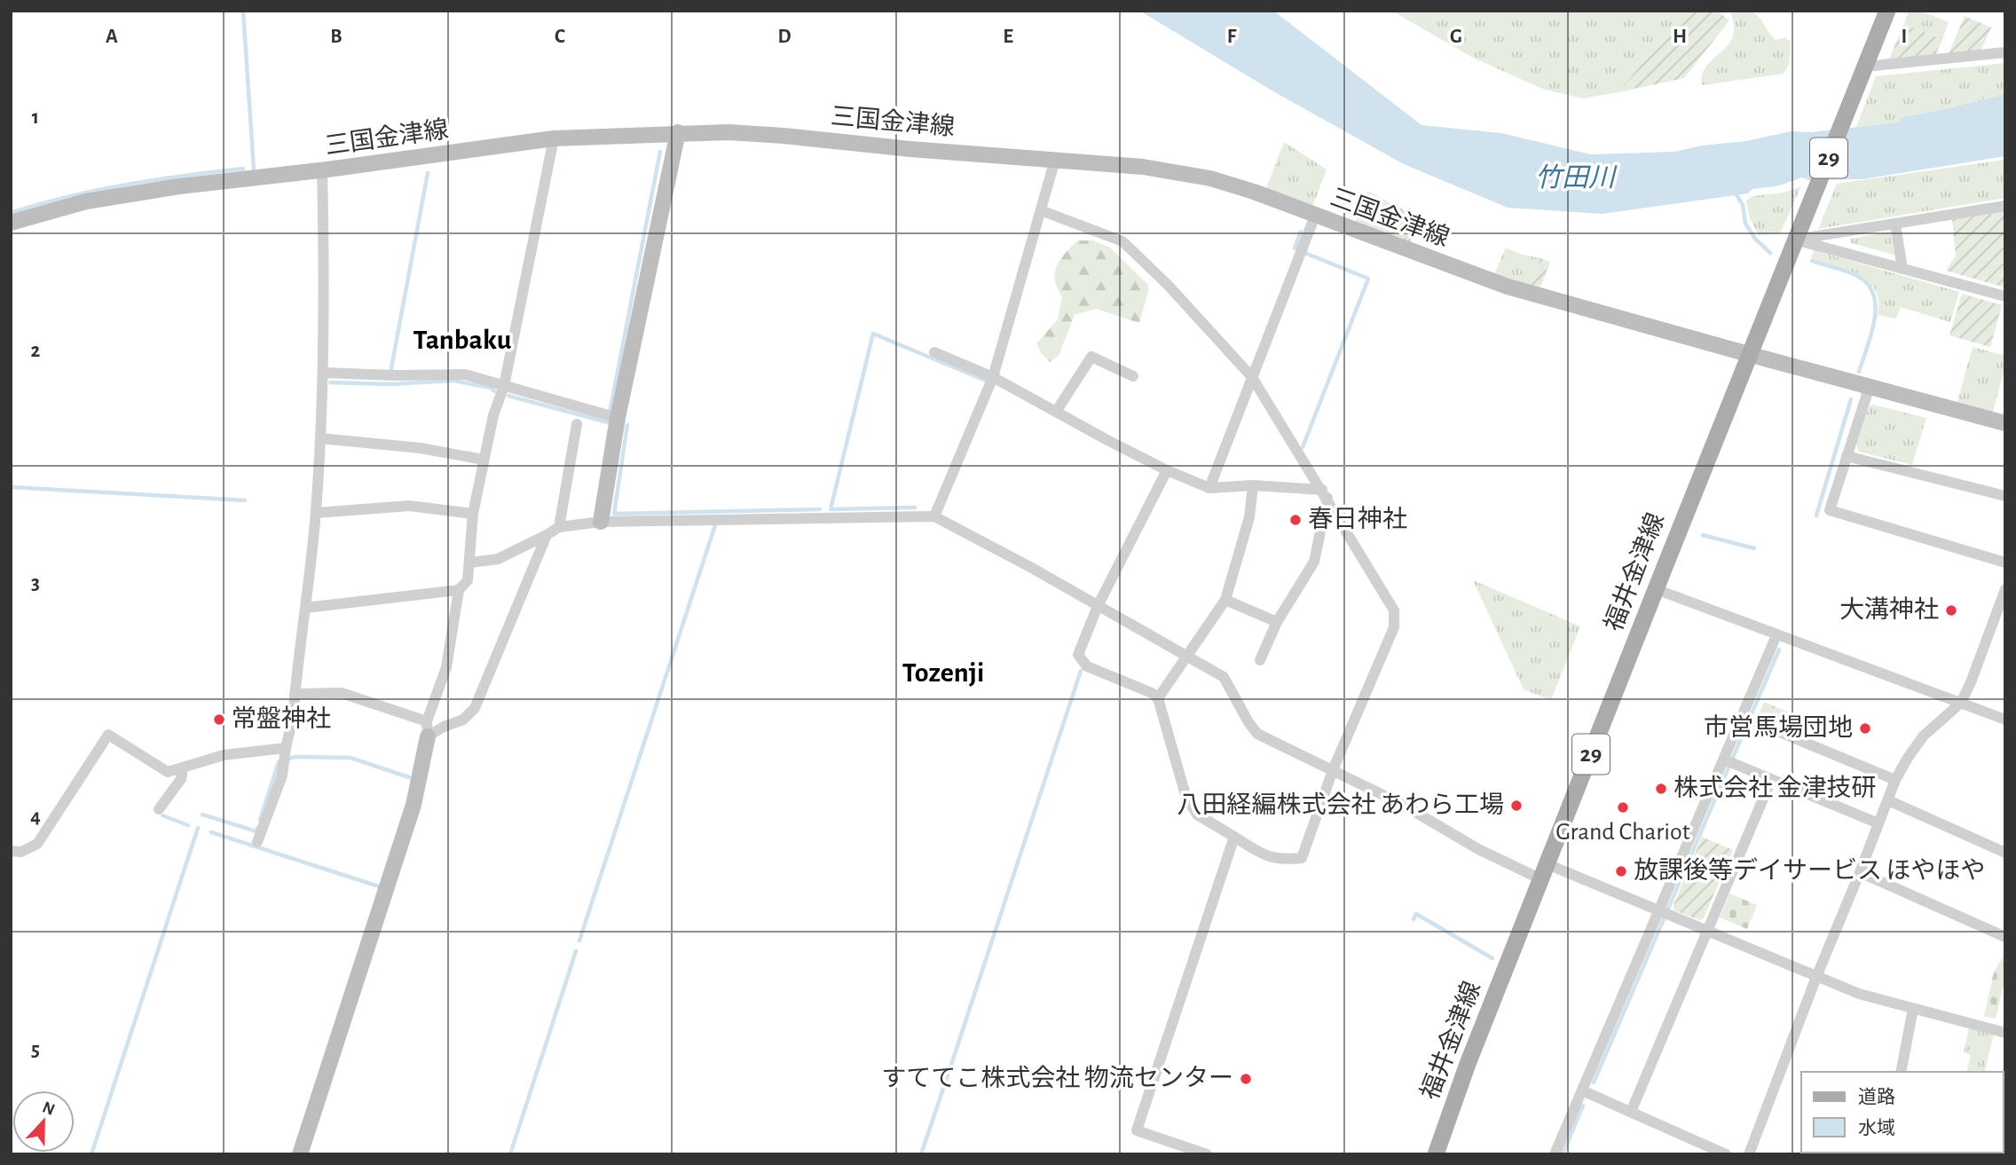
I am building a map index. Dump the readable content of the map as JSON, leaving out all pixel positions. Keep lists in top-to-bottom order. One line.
{"streets":{"main road":["三国金津線","29","福井金津線"]},"crossings":[["三国金津線","福井金津線"]],"districts":["Tanbaku","Tozenji"],"water":["竹田川"],"places":["春日神社","大溝神社","常盤神社","市営馬場団地","株式会社 金津技研","八田経編株式会社 あわら工場","Grand Chariot","放課後等デイサービス ほやほや","すててこ株式会社 物流センター"],"legend":["道路","水域"],"north":"top","grid":{"columns":["A","B","C","D","E","F","G","H","I"],"rows":["1","2","3","4","5"]}}
